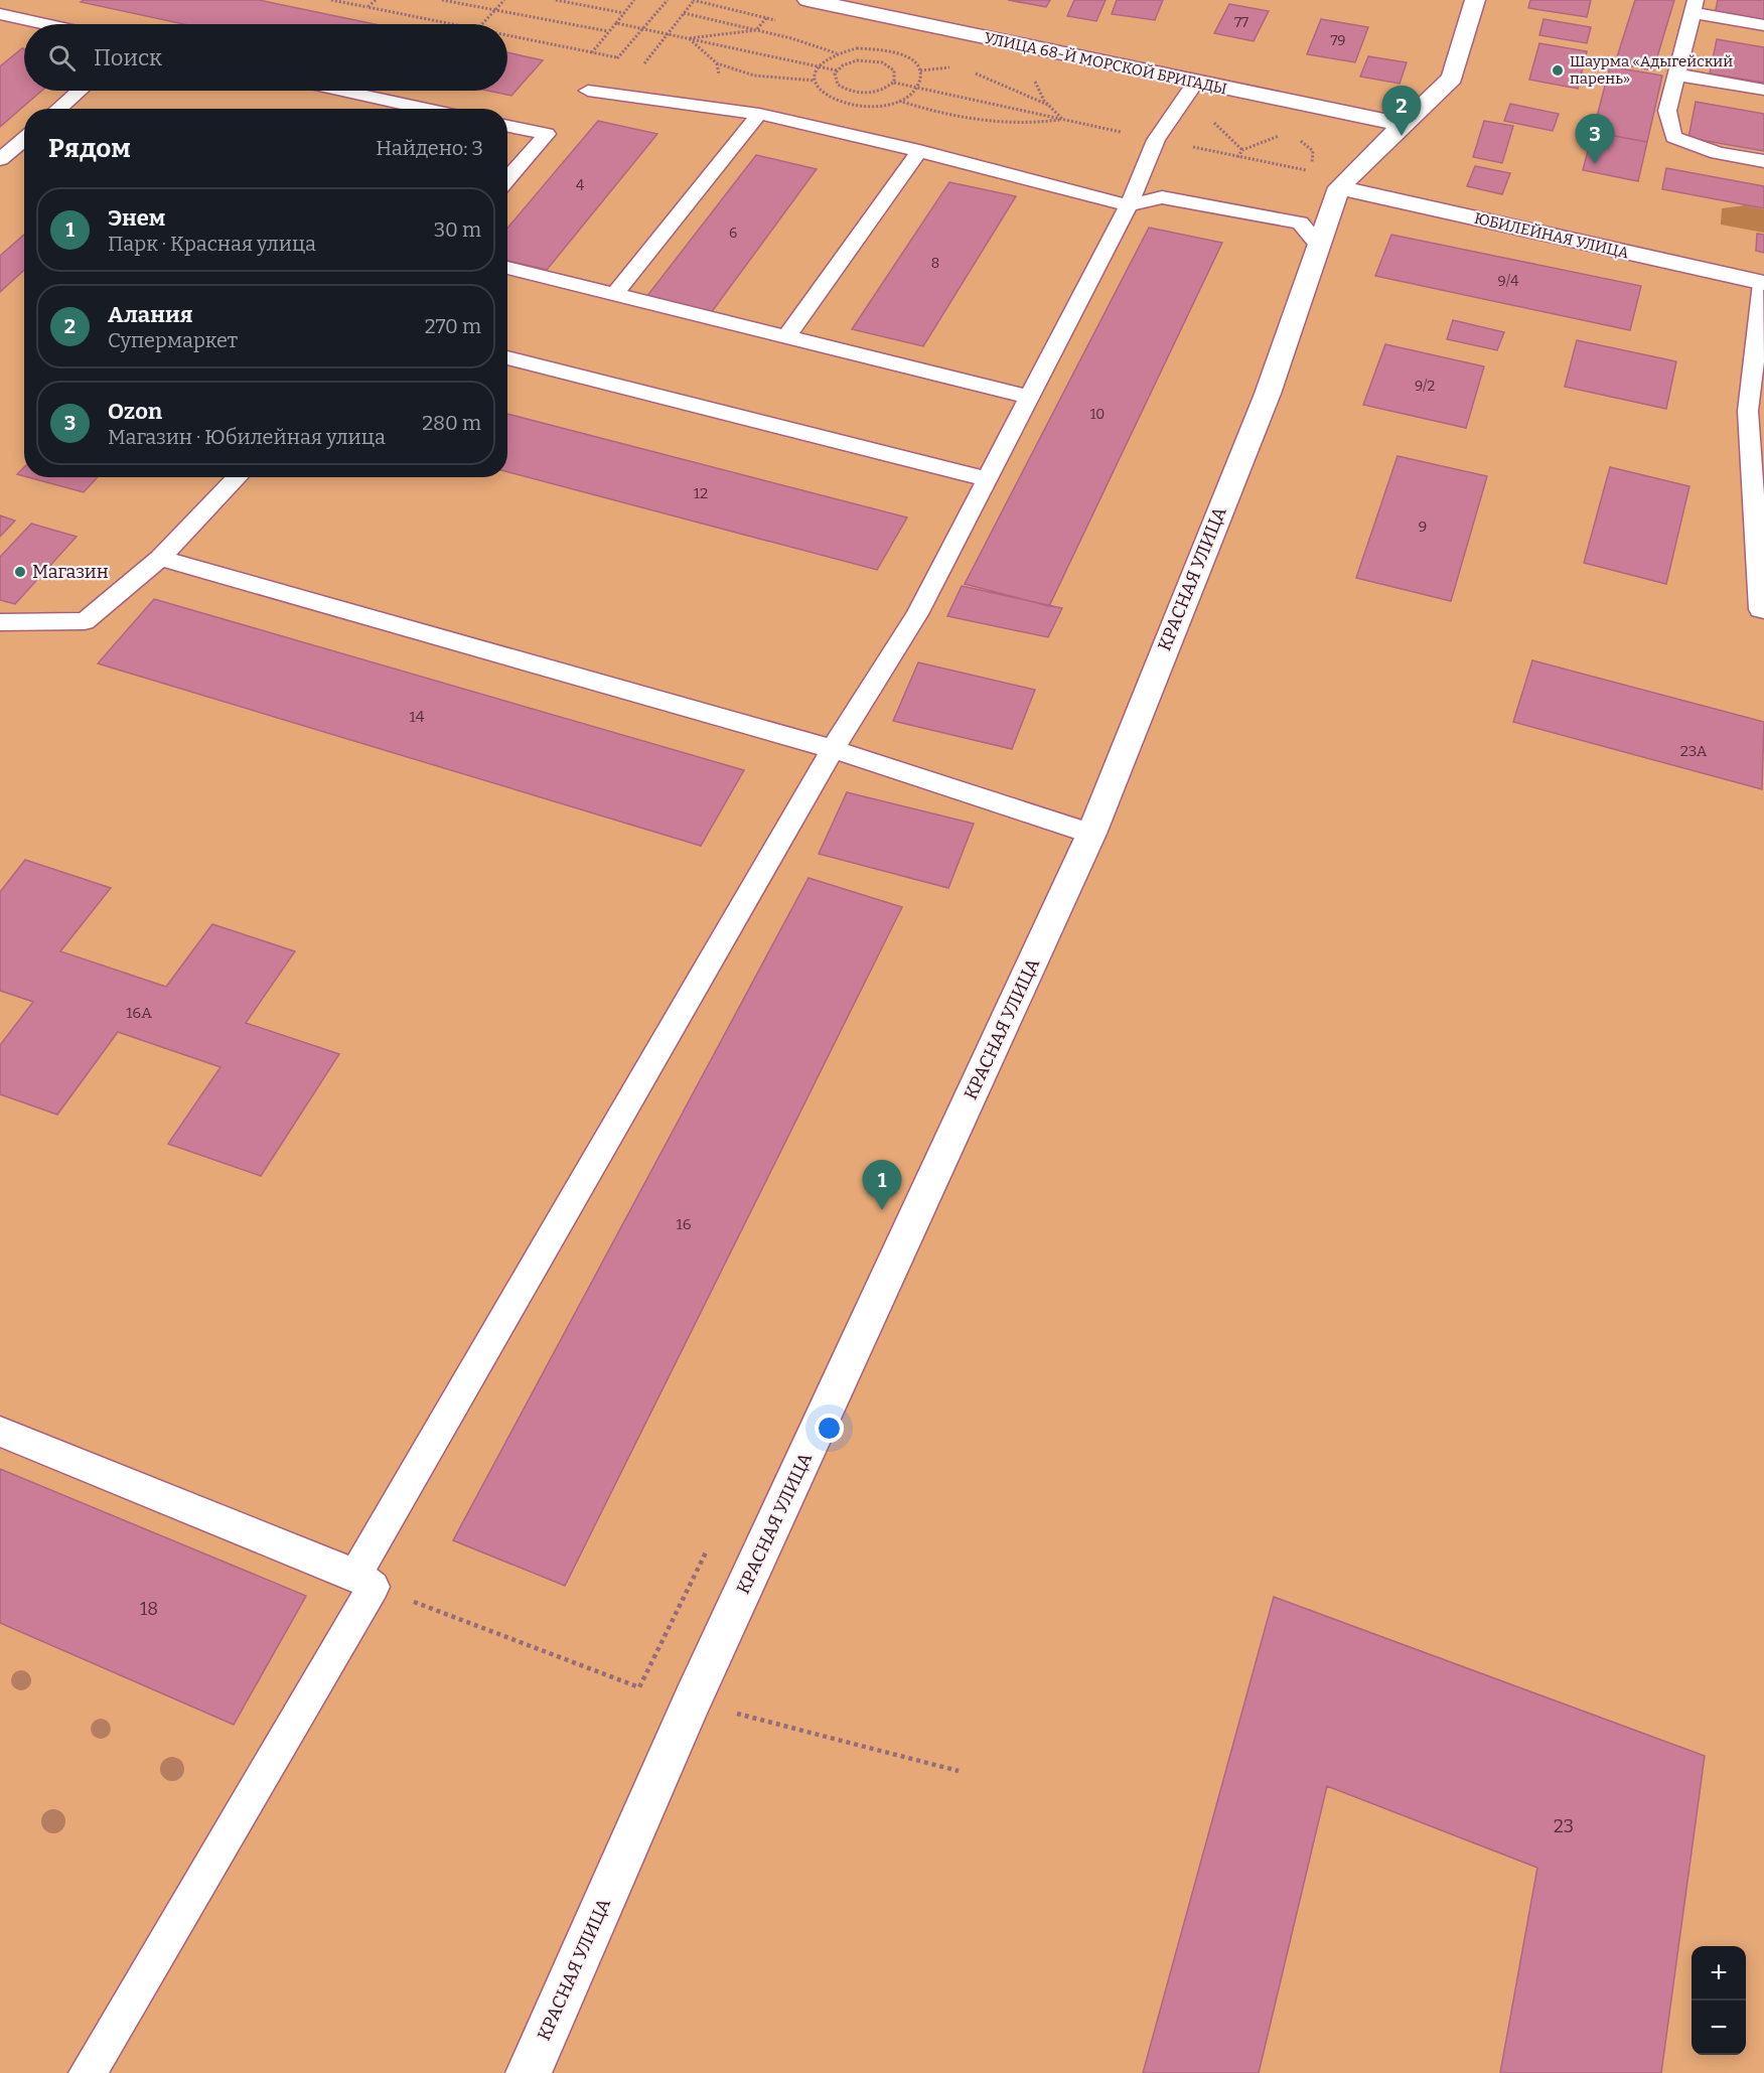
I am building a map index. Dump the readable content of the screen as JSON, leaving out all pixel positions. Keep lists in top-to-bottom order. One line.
{"streets":{"street":["УЛИЦА 68-Й МОРСКОЙ БРИГАДЫ","ЮБИЛЕЙНАЯ УЛИЦА","КРАСНАЯ УЛИЦА"]},"crossings":[["УЛИЦА 68-Й МОРСКОЙ БРИГАДЫ","КРАСНАЯ УЛИЦА"],["ЮБИЛЕЙНАЯ УЛИЦА","КРАСНАЯ УЛИЦА"]],"places":["Шаурма «Адыгейский парень»","Магазин"],"house_numbers":["77","79","4","6","8","9/4","9/2","10","12","9","14","23А","16А","16","18","23"],"page":{"search":"Поиск","pins":["2","3","1"],"heading":["Рядом","Найдено: 3"],"list":[{"mark":"1","name":"Энем","note":"Парк · Красная улица","value":"30 m"},{"mark":"2","name":"Алания","note":"Супермаркет","value":"270 m"},{"mark":"3","name":"Ozon","note":"Магазин · Юбилейная улица","value":"280 m"}],"map_buttons":["+","−"]}}
